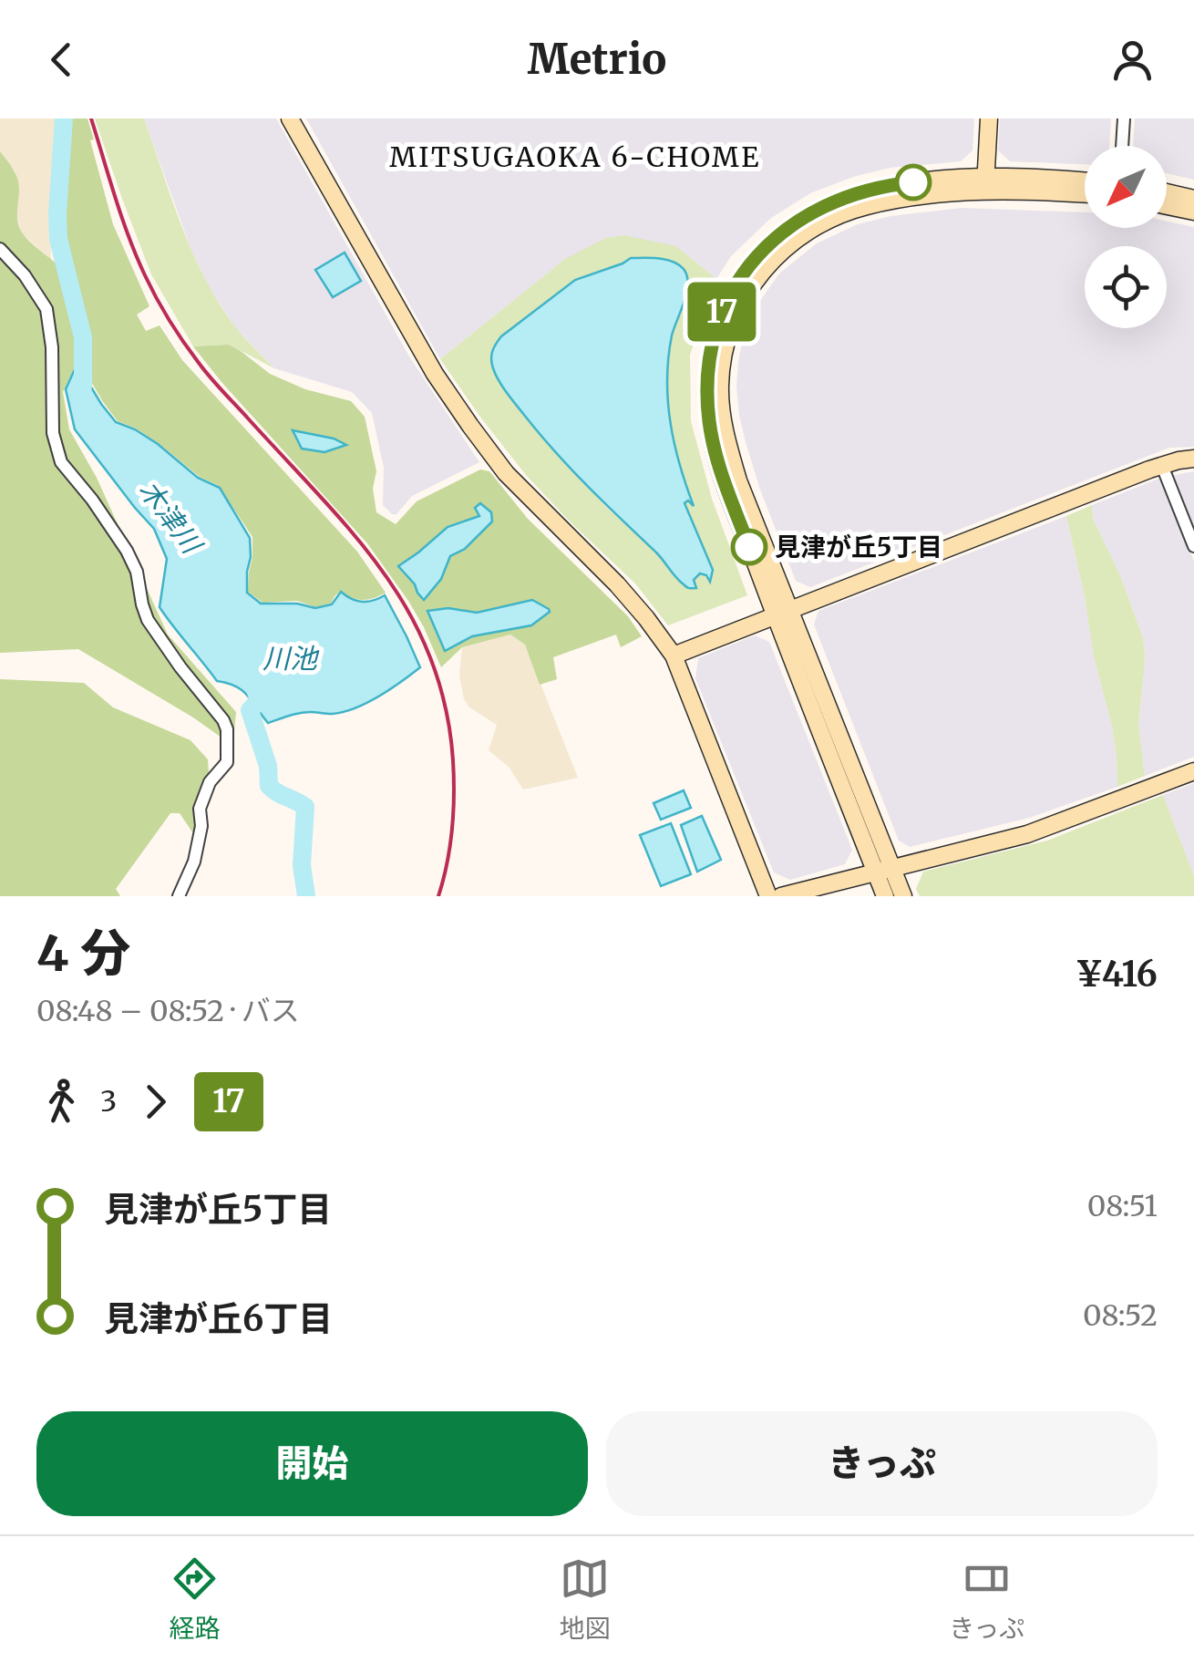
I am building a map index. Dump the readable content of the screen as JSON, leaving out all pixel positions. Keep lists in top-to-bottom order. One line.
{"districts":["MITSUGAOKA 6-CHOME"],"water":["木津川","川池"],"places":["見津が丘5丁目"],"lines":["bus line 17"],"north":"bottom left","page":{"header":"Metrio","on_map":"17","heading":["4 分","08:48 – 08:52 · バス","¥416"],"legs":["3","17"],"list":[{"name":"見津が丘5丁目","value":"08:51"},{"name":"見津が丘6丁目","value":"08:52"}],"buttons":["開始","きっぷ"],"tabs":["経路","地図","きっぷ"]}}
